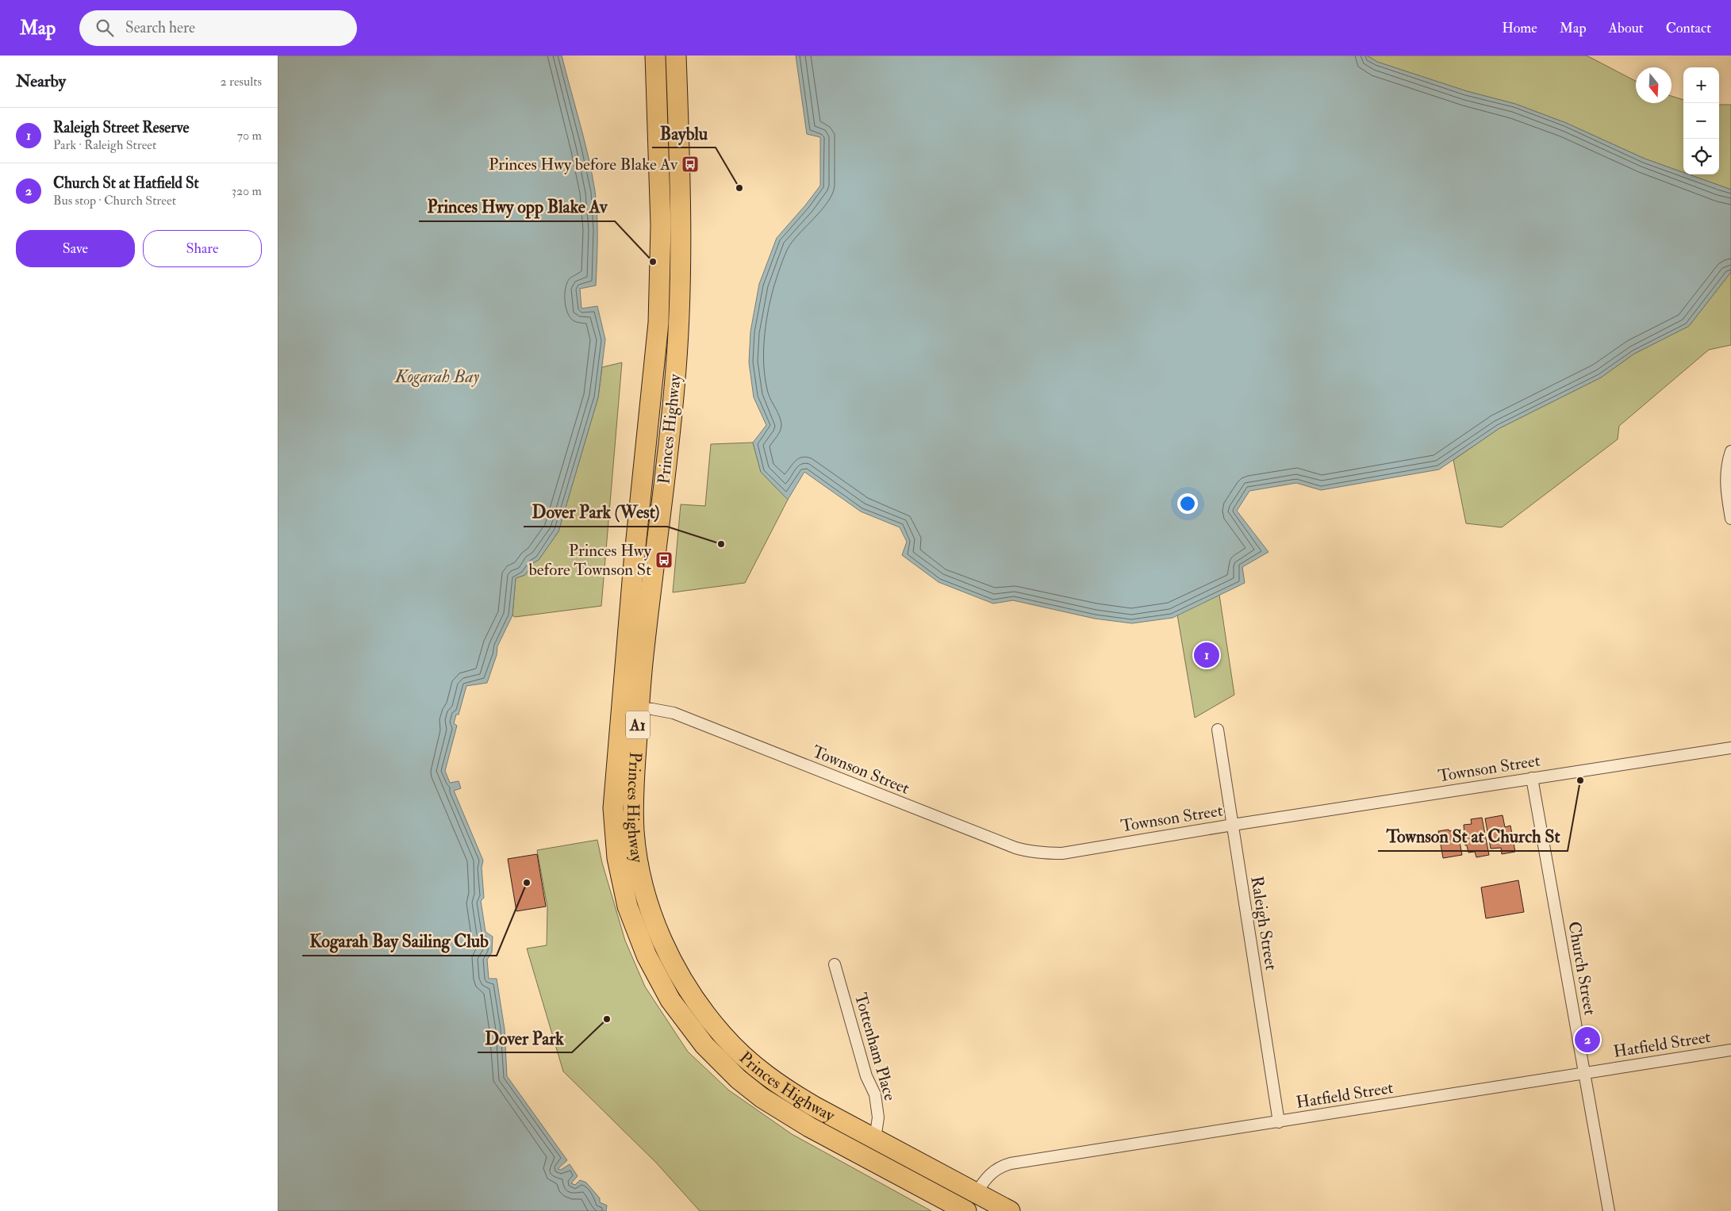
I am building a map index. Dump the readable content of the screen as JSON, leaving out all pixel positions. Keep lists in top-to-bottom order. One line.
{"streets":{"highway":["Princes Highway","A1"],"street":["Townson Street","Raleigh Street","Church Street","Hatfield Street","Tottenham Place"]},"crossings":[["Princes Highway","Townson Street"],["Princes Highway","Hatfield Street"],["Princes Highway","Tottenham Place"],["Townson Street","Raleigh Street"],["Townson Street","Church Street"],["Raleigh Street","Hatfield Street"],["Church Street","Hatfield Street"]],"water":["Kogarah Bay"],"places":{"bus stop":["Princes Hwy before Blake Av","Princes Hwy before Townson St"],"other":["Bayblu","Princes Hwy opp Blake Av","Dover Park (West)","Townson St at Church St","Kogarah Bay Sailing Club","Dover Park"]},"north":"bottom","page":{"header":"Map","search":"Search here","nav":["Home","Map","About","Contact"],"heading":["Nearby","2 results"],"map_buttons":["+","−"],"list":[{"mark":"1","name":"Raleigh Street Reserve","note":"Park · Raleigh Street","value":"70 m"},{"mark":"2","name":"Church St at Hatfield St","note":"Bus stop · Church Street","value":"320 m"}],"buttons":["Save","Share"],"pins":["1","2"]}}
